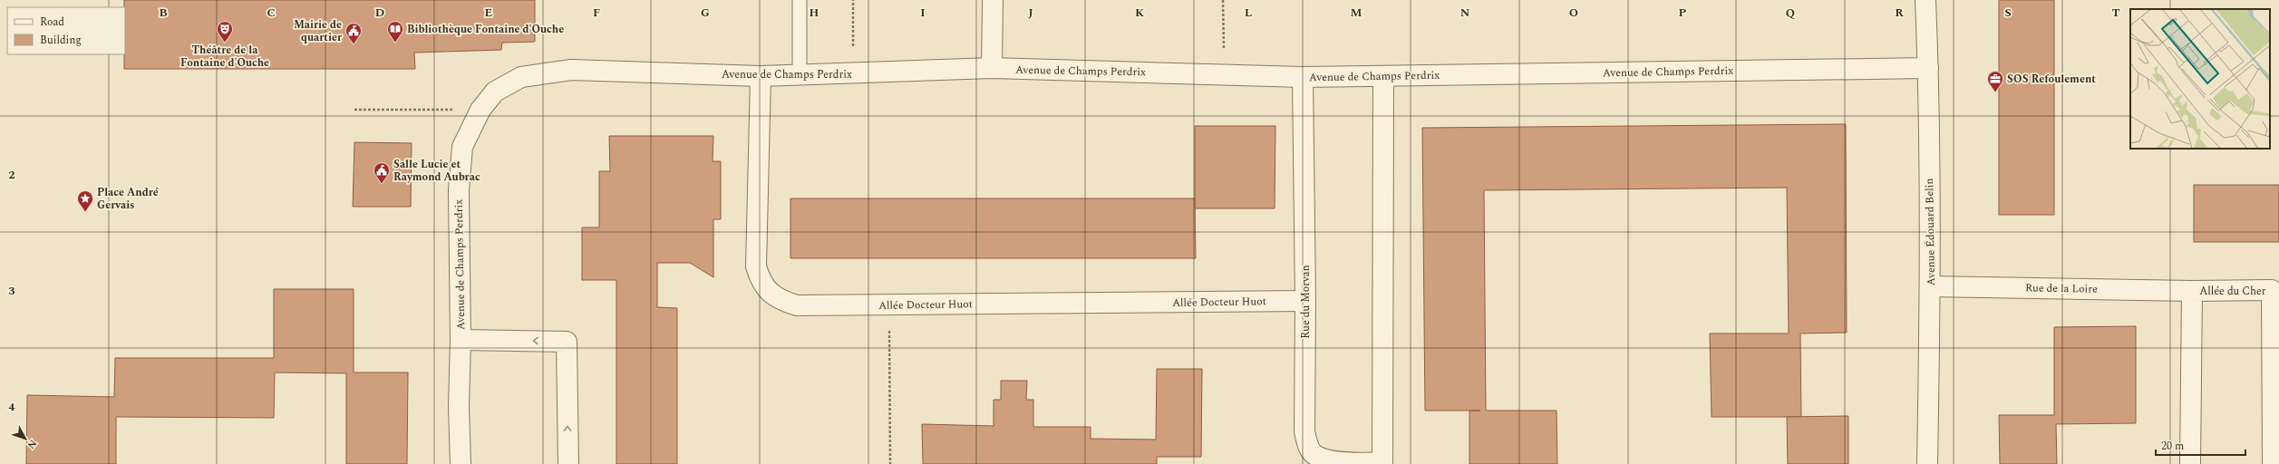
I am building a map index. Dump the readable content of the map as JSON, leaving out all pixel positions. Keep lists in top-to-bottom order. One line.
{"streets":{"street":["Avenue de Champs Perdrix","Avenue Édouard Belin","Rue de la Loire","Allée du Cher","Allée Docteur Huot","Rue du Morvan"]},"crossings":[["Avenue de Champs Perdrix","Avenue Édouard Belin"],["Avenue de Champs Perdrix","Allée Docteur Huot"],["Avenue de Champs Perdrix","Rue du Morvan"],["Avenue Édouard Belin","Rue de la Loire"],["Rue de la Loire","Allée du Cher"],["Allée Docteur Huot","Rue du Morvan"]],"places":{"theatre":["Théâtre de la Fontaine d'Ouche"],"library":["Bibliothèque Fontaine d'Ouche"],"public building":["Mairie de quartier","Salle Lucie et Raymond Aubrac"],"office":["SOS Refoulement"],"place":["Place André Gervais"]},"legend":["Road","Building"],"scale_bar":"20 m","north":"bottom right","grid":{"columns":["B","C","D","E","F","G","H","I","J","K","L","M","N","O","P","Q","R","S","T"],"rows":["2","3","4"]}}
